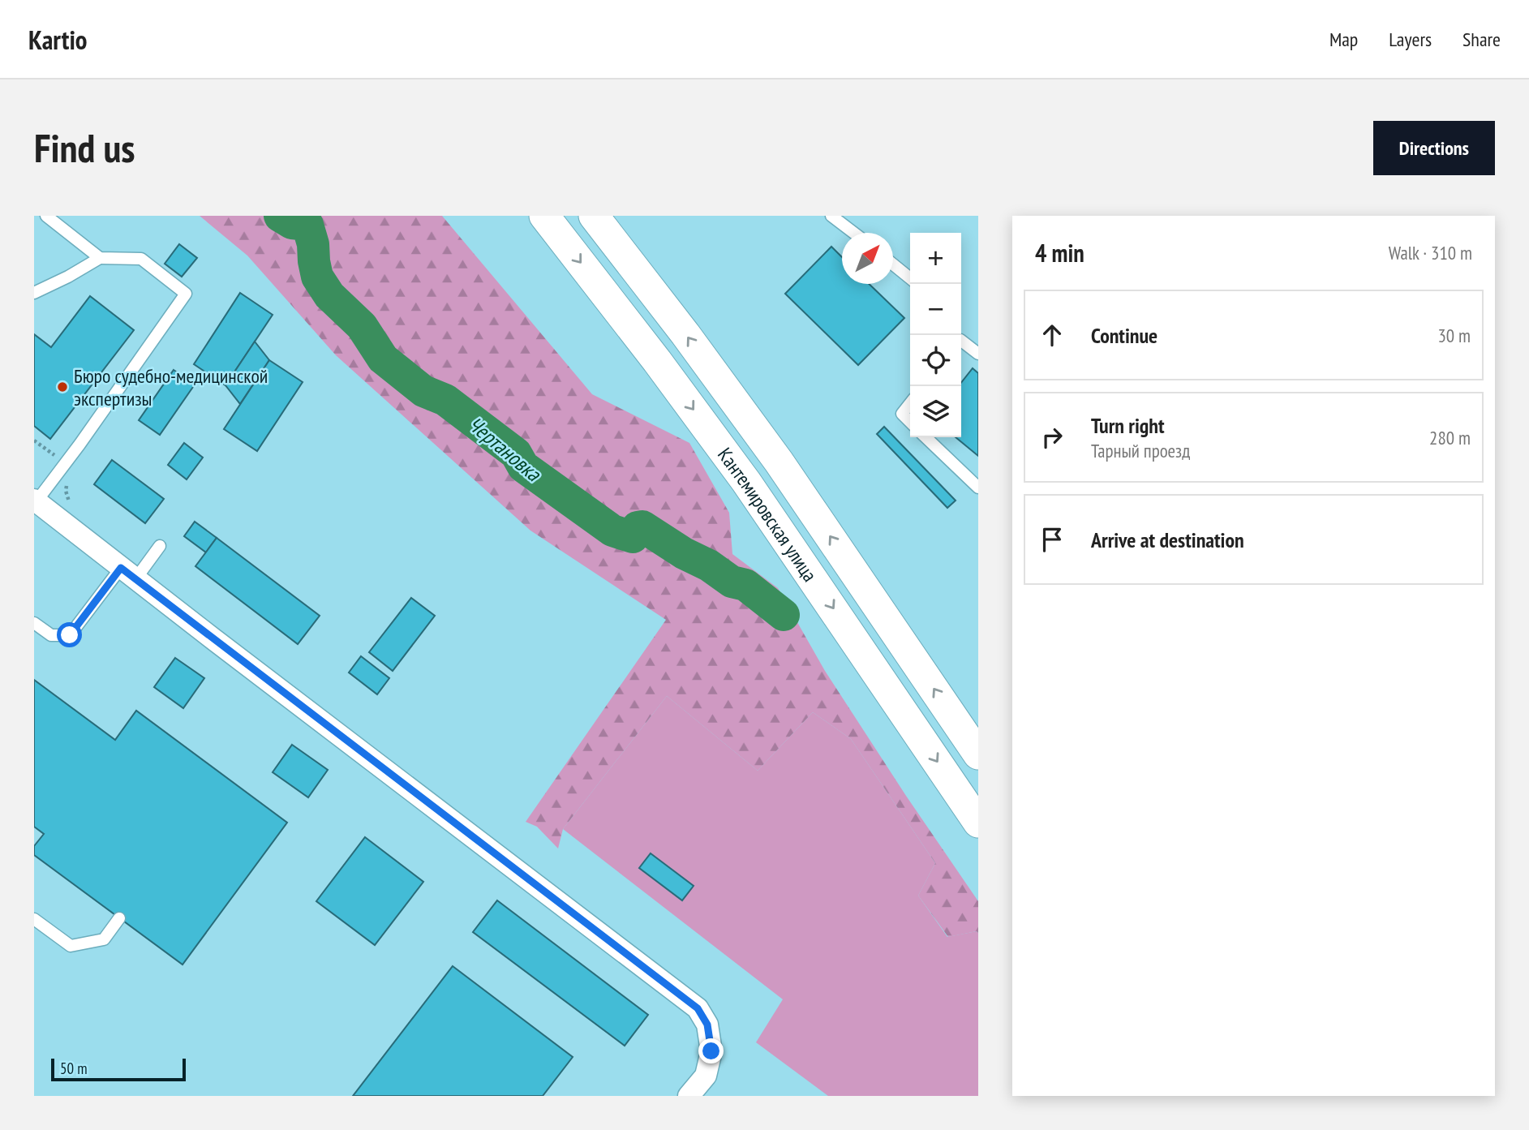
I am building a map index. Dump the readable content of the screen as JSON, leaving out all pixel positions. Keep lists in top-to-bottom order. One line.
{"streets":{"main road":["Кантемировская улица"]},"water":["Чертановка"],"places":["Бюро судебно-медицинской экспертизы"],"scale_bar":"50 m","north":"top right","page":{"header":"Kartio","nav":["Map","Layers","Share"],"buttons":"Directions","title":"Find us","heading":["4 min","Walk · 310 m"],"map_buttons":["+","−"],"list":[["Continue","30 m"],["Turn right","Тарный проезд","280 m"],"Arrive at destination"],"scale":"50 m"}}
